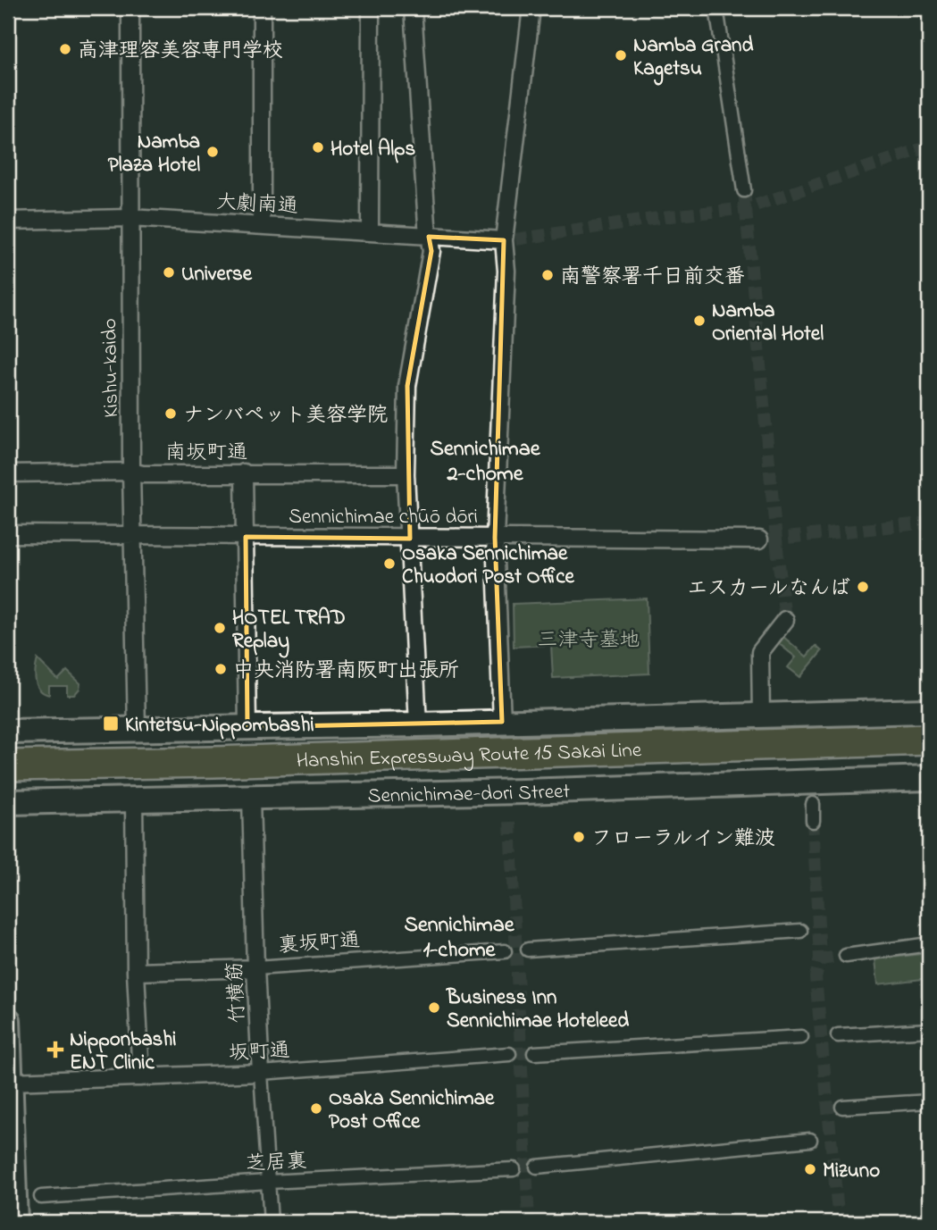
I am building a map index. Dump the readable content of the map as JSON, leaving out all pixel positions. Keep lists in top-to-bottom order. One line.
{"streets":{"highway":["Hanshin Expressway Route 15 Sakai Line"],"main road":["Sennichimae-dori Street"],"street":["大劇南通","Kishu-kaido","南坂町通","Sennichimae chūō dōri","裏坂町通","竹横筋","坂町通","芝居裏"]},"crossings":[["大劇南通","Kishu-kaido"],["Kishu-kaido","南坂町通"],["Kishu-kaido","Sennichimae chūō dōri"],["Sennichimae-dori Street","竹横筋"],["裏坂町通","竹横筋"],["竹横筋","坂町通"],["竹横筋","芝居裏"]],"districts":["Sennichimae 2-chome","Sennichimae 1-chome"],"parks":["三津寺墓地"],"places":{"other":["高津理容美容専門学校","Namba Grand Kagetsu","Hotel Alps","Namba Plaza Hotel","Universe","南警察署千日前交番","Namba Oriental Hotel","ナンバペット美容学院","Osaka Sennichimae Chuodori Post Office","エスカールなんば","HOTEL TRAD Replay","中央消防署南阪町出張所","フローラルイン難波","Business Inn Sennichimae Hoteleed","Osaka Sennichimae Post Office","Mizuno"],"transit":["Kintetsu-Nippombashi"],"health":["Nipponbashi ENT Clinic"]}}
